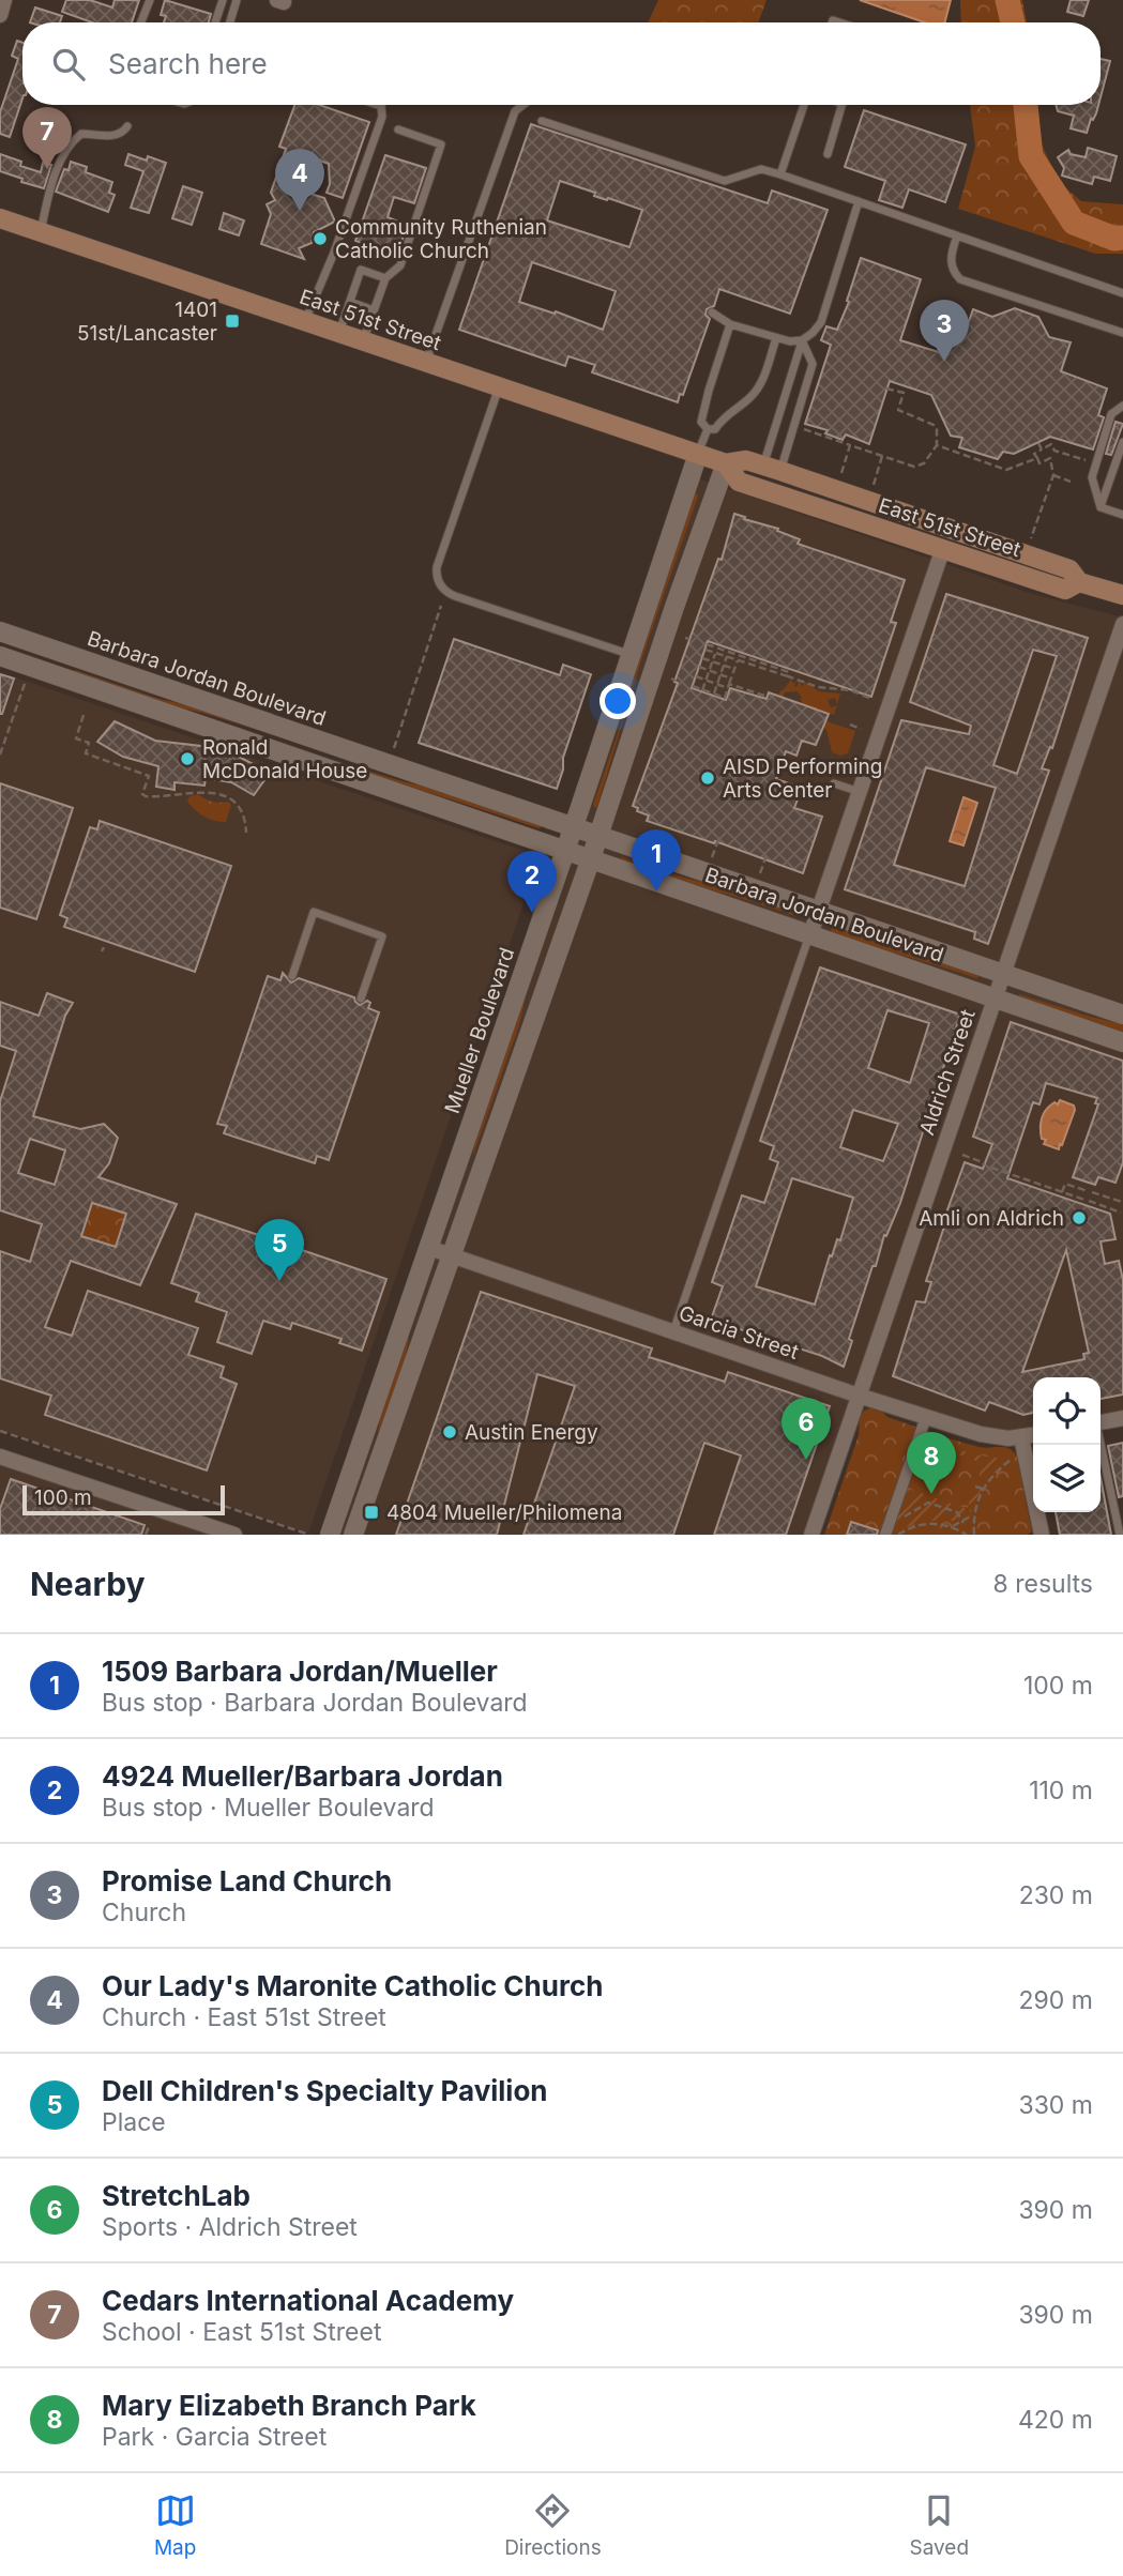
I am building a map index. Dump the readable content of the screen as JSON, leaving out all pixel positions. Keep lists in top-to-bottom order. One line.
{"streets":{"main road":["East 51st Street"],"street":["Barbara Jordan Boulevard","Mueller Boulevard","Aldrich Street","Garcia Street"]},"crossings":[["East 51st Street","Mueller Boulevard"],["Barbara Jordan Boulevard","Mueller Boulevard"],["Barbara Jordan Boulevard","Aldrich Street"],["Mueller Boulevard","Garcia Street"],["Aldrich Street","Garcia Street"]],"places":{"other":["Community Ruthenian Catholic Church","Ronald McDonald House","AISD Performing Arts Center","Amli on Aldrich","Austin Energy"],"transit":["1401 51st/Lancaster","4804 Mueller/Philomena"]},"scale_bar":"100 m","page":{"search":"Search here","pins":["7","4","3","1","2","5","6","8"],"scale":"100 m","heading":["Nearby","8 results"],"list":[{"mark":"1","name":"1509 Barbara Jordan/Mueller","note":"Bus stop · Barbara Jordan Boulevard","value":"100 m"},{"mark":"2","name":"4924 Mueller/Barbara Jordan","note":"Bus stop · Mueller Boulevard","value":"110 m"},{"mark":"3","name":"Promise Land Church","note":"Church","value":"230 m"},{"mark":"4","name":"Our Lady's Maronite Catholic Church","note":"Church · East 51st Street","value":"290 m"},{"mark":"5","name":"Dell Children's Specialty Pavilion","note":"Place","value":"330 m"},{"mark":"6","name":"StretchLab","note":"Sports · Aldrich Street","value":"390 m"},{"mark":"7","name":"Cedars International Academy","note":"School · East 51st Street","value":"390 m"},{"mark":"8","name":"Mary Elizabeth Branch Park","note":"Park · Garcia Street","value":"420 m"}],"nav":["Map","Directions","Saved"]}}
